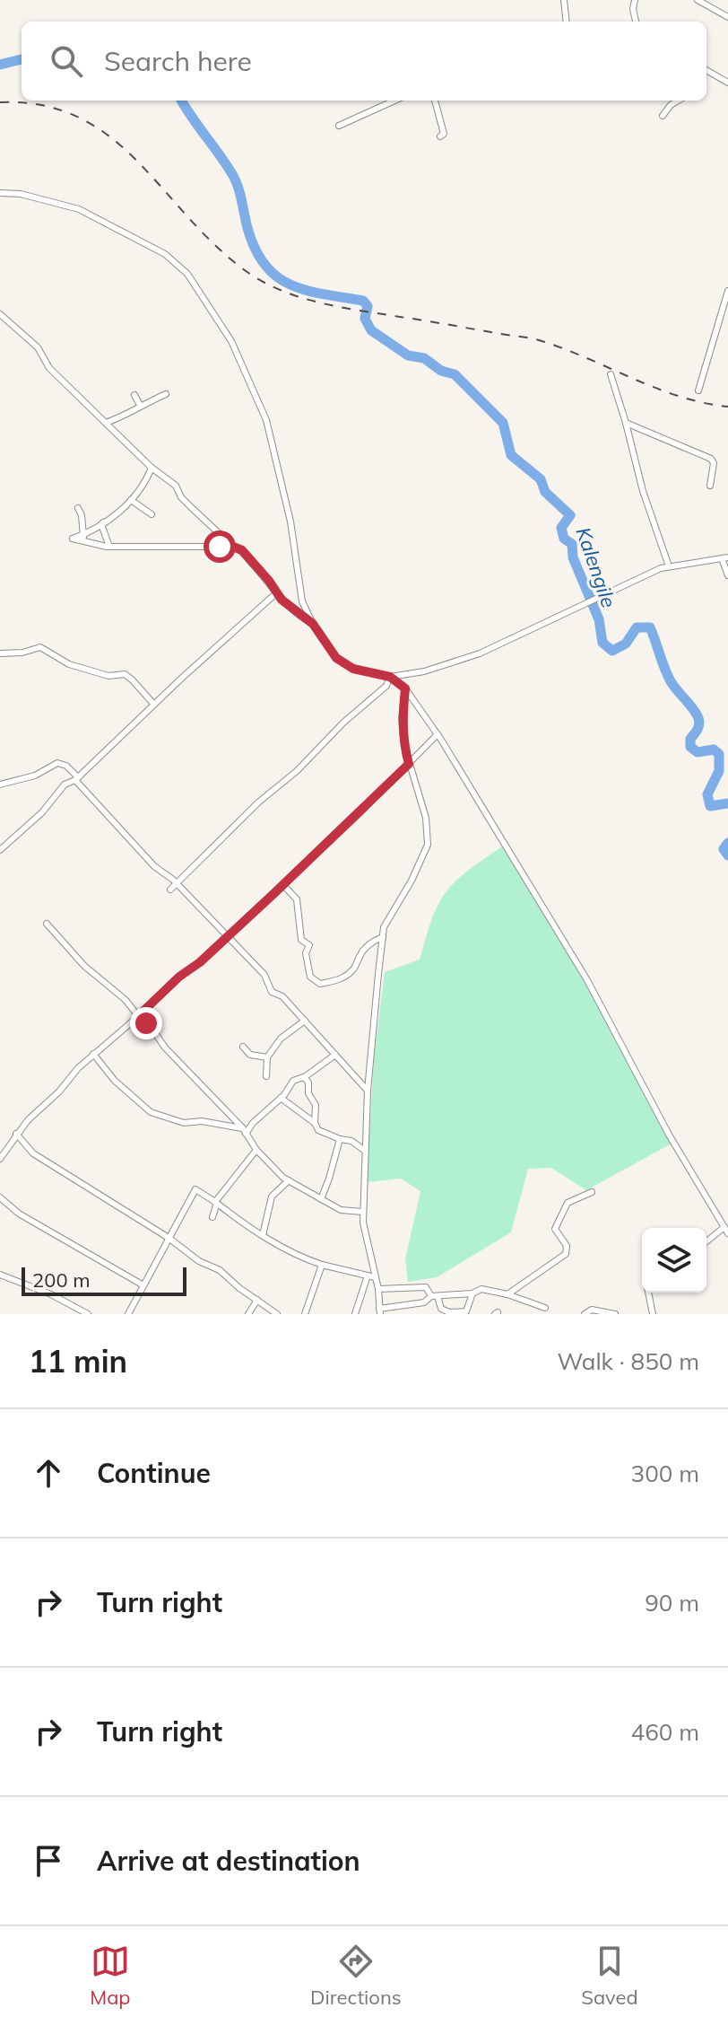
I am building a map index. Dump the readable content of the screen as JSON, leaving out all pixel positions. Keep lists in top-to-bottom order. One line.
{"water":["Kalengile"],"scale_bar":"200 m","page":{"search":"Search here","scale":"200 m","heading":["11 min","Walk · 850 m"],"list":[["Continue","300 m"],["Turn right","90 m"],["Turn right","460 m"],"Arrive at destination"],"nav":["Map","Directions","Saved"]}}
